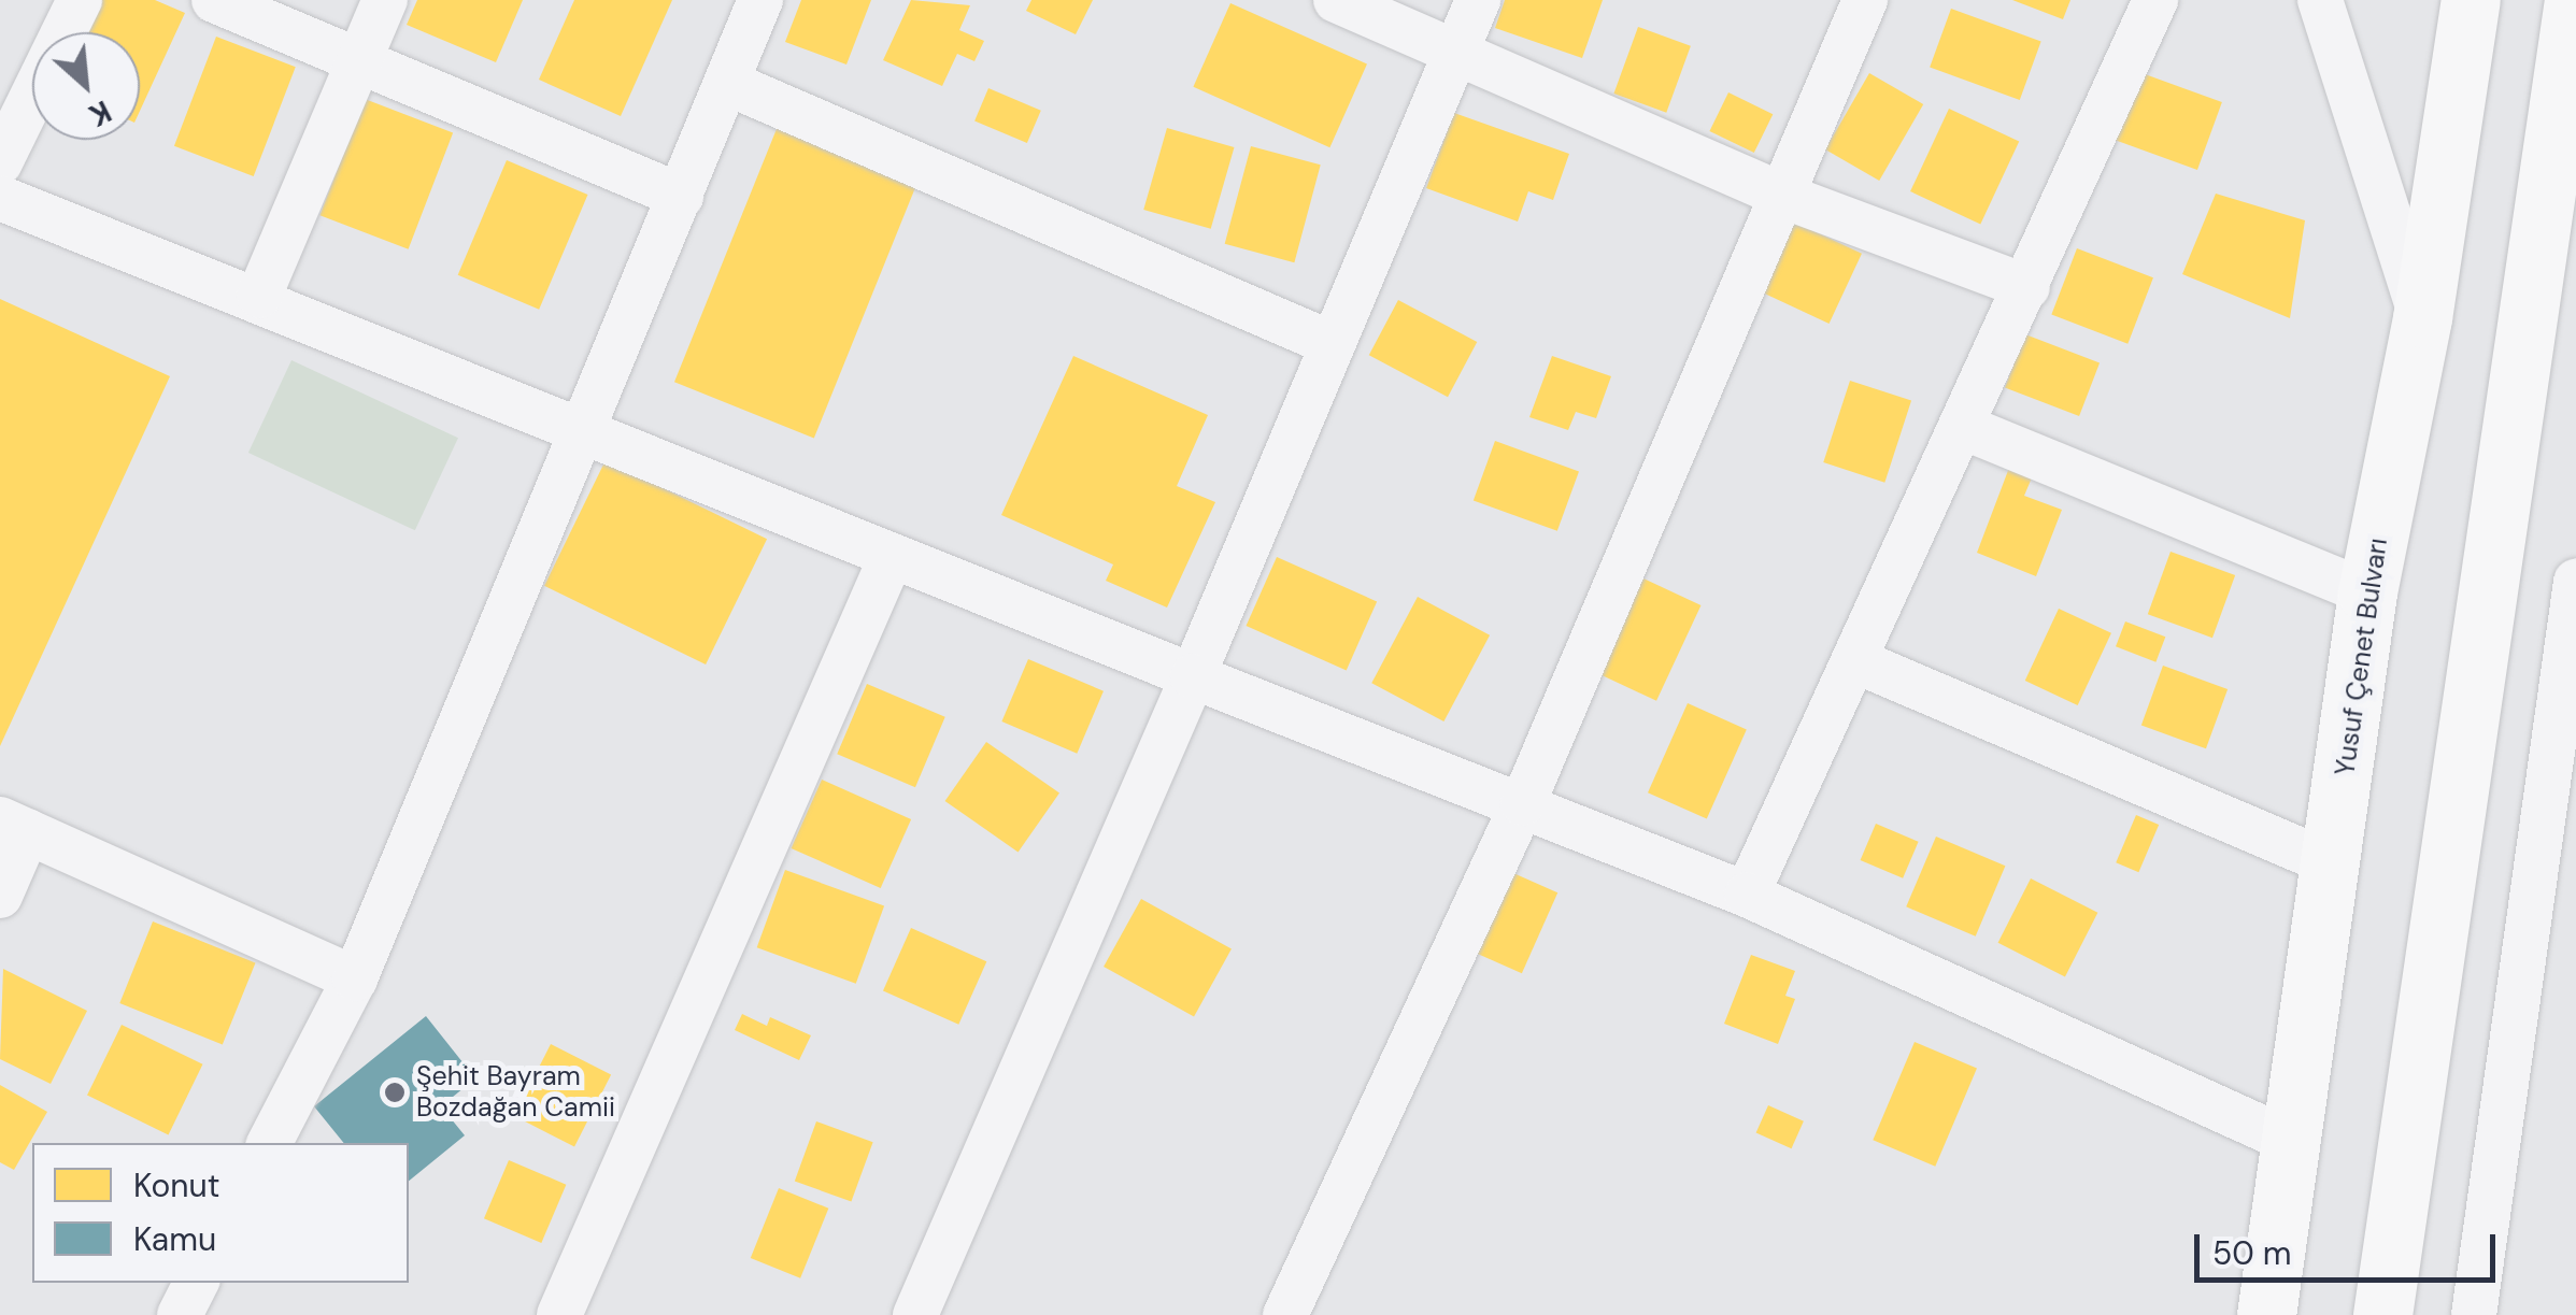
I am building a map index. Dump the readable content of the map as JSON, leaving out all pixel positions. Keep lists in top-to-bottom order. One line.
{"streets":{"highway":["Yusuf Çenet Bulvarı"]},"places":["Şehit Bayram Bozdağan Camii"],"legend":["Konut","Kamu"],"scale_bar":"50 m","north":"bottom right"}
